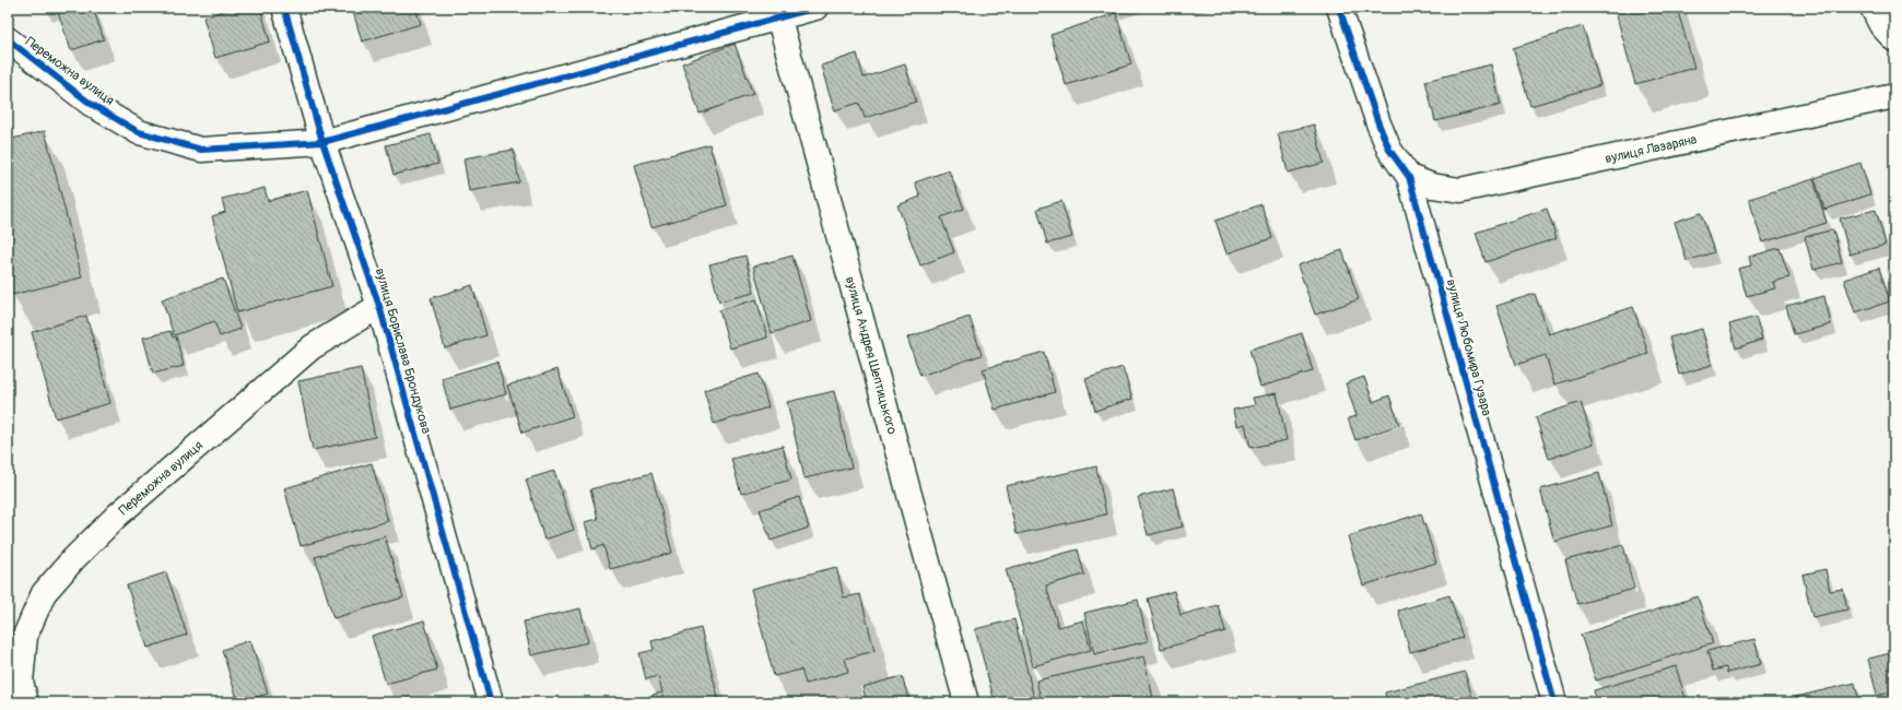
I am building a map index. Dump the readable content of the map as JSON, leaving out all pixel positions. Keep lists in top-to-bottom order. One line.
{"streets":{"street":["Переможна вулиця","вулиця Лазаряна","вулиця Любомира Гузара","вулиця Борислава Брондукова","вулиця Андрея Шептицького"]},"crossings":[["Переможна вулиця","вулиця Борислава Брондукова"],["Переможна вулиця","вулиця Андрея Шептицького"],["вулиця Лазаряна","вулиця Любомира Гузара"]]}
